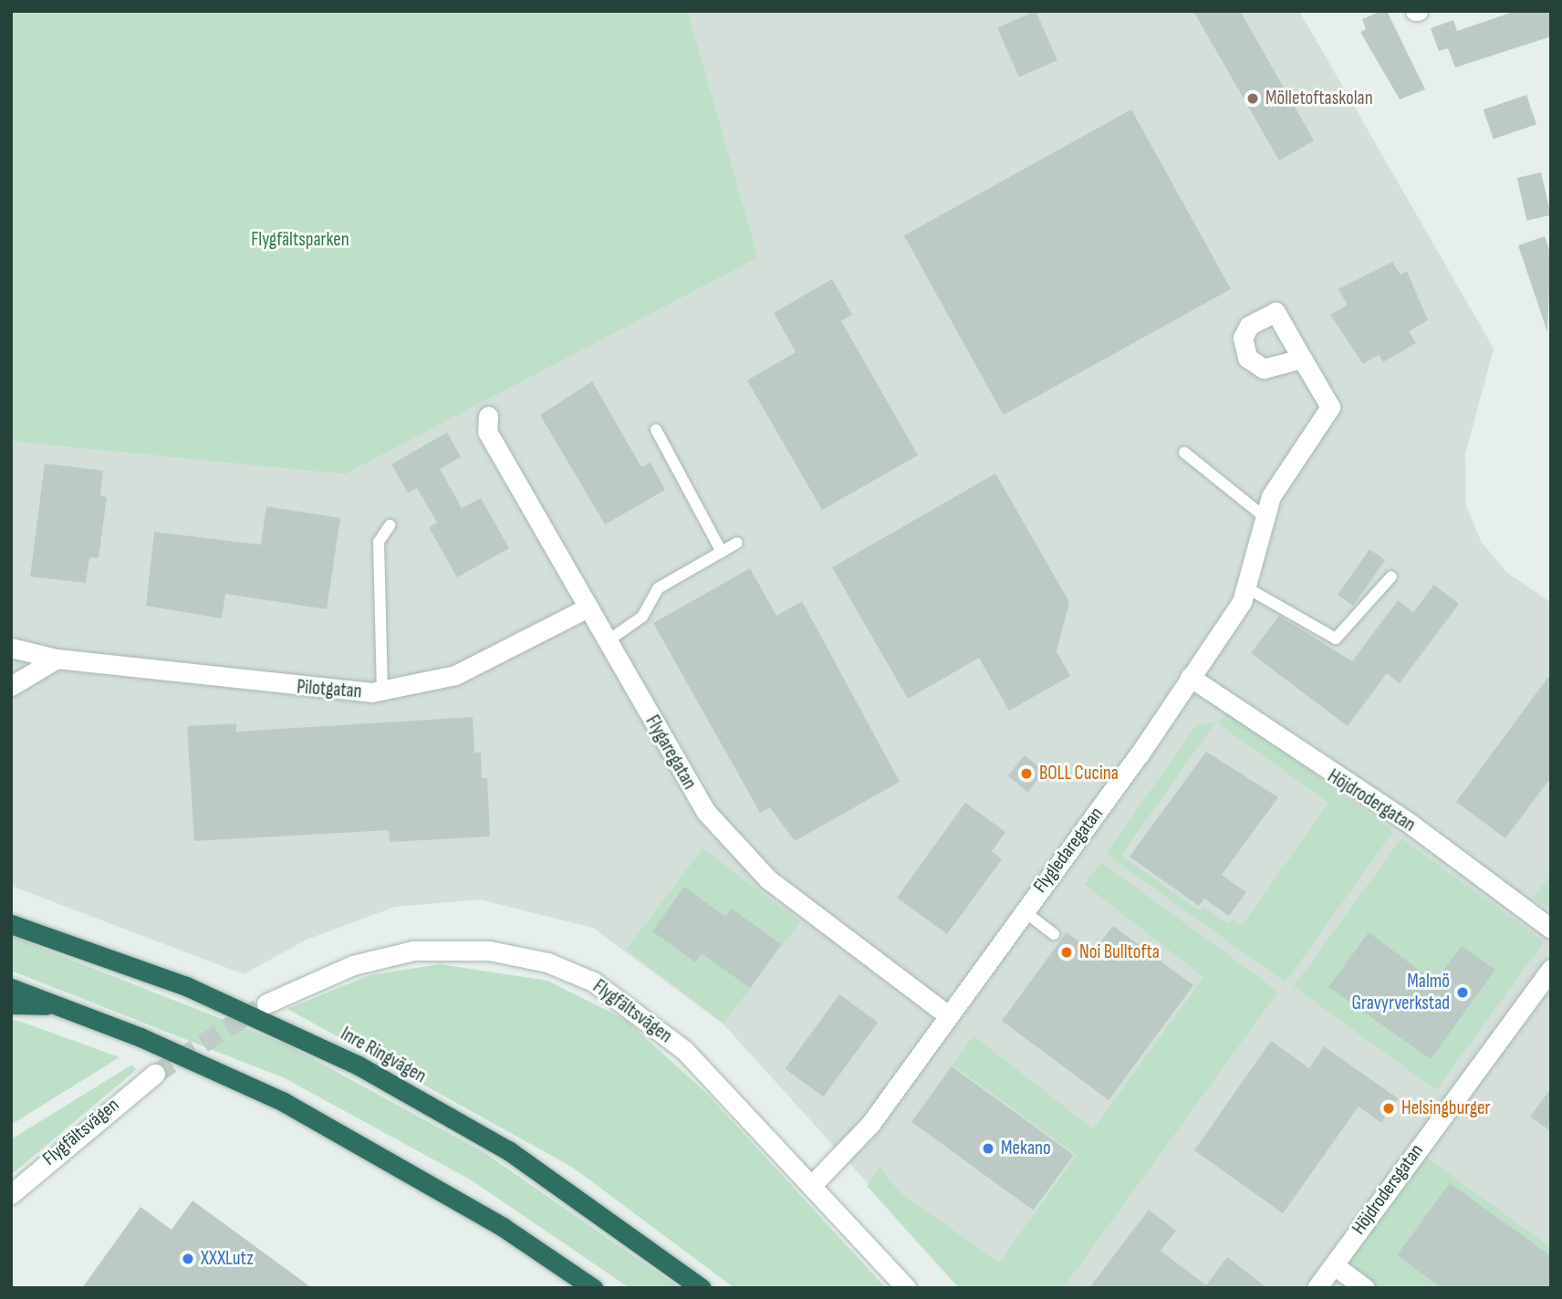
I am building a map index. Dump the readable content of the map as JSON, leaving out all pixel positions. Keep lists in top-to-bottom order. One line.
{"streets":{"highway":["Inre Ringvägen"],"street":["Pilotgatan","Flygaregatan","Höjdrodergatan","Flygledaregatan","Flygfältsvägen","Höjdrodersgatan"]},"crossings":[["Pilotgatan","Flygaregatan"],["Flygaregatan","Flygledaregatan"],["Höjdrodergatan","Flygledaregatan"],["Flygledaregatan","Flygfältsvägen"]],"parks":["Flygfältsparken"],"places":["Mölletoftaskolan","BOLL Cucina","Noi Bulltofta","Malmö Gravyrverkstad","Helsingburger","Mekano","XXXLutz"]}
